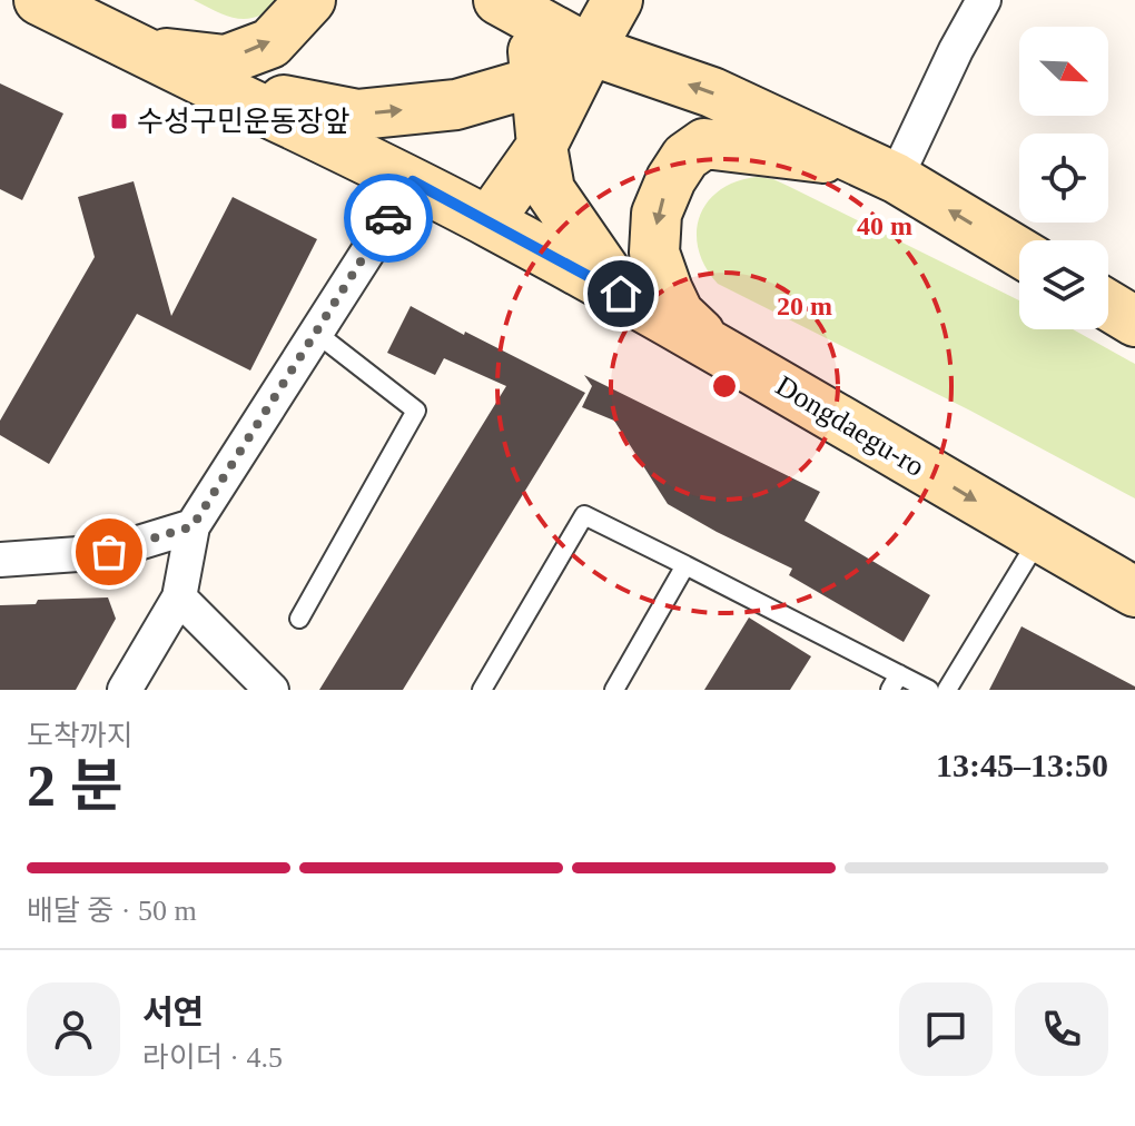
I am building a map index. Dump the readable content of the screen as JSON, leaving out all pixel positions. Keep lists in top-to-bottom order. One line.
{"streets":{"main road":["Dongdaegu-ro"]},"places":{"transit":["수성구민운동장앞"]},"north":"bottom right","page":{"heading":["2 분","도착까지","13:45–13:50"],"panel":["서연","라이더 · 4.5"],"bar":"배달 중 · 50 m"},"rings":["40 m","20 m"]}
